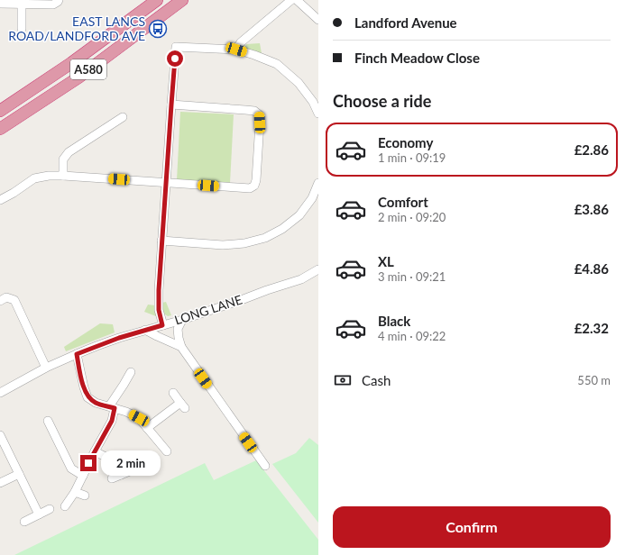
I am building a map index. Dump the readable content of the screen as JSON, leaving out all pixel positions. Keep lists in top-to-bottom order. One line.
{"streets":{"highway":["A580"],"street":["LONG LANE"]},"places":{"bus stop":["EAST LANCS ROAD/LANDFORD AVE"]},"page":{"banner":["Landford Avenue","Finch Meadow Close"],"heading":"Choose a ride","list":[{"name":"Economy","note":"1 min · 09:19","value":"£2.86"},{"name":"Comfort","note":"2 min · 09:20","value":"£3.86"},{"name":"XL","note":"3 min · 09:21","value":"£4.86"},{"name":"Black","note":"4 min · 09:22","value":"£2.32"}],"pay":["Cash","550 m"],"bubble":"2 min","buttons":"Confirm"}}
